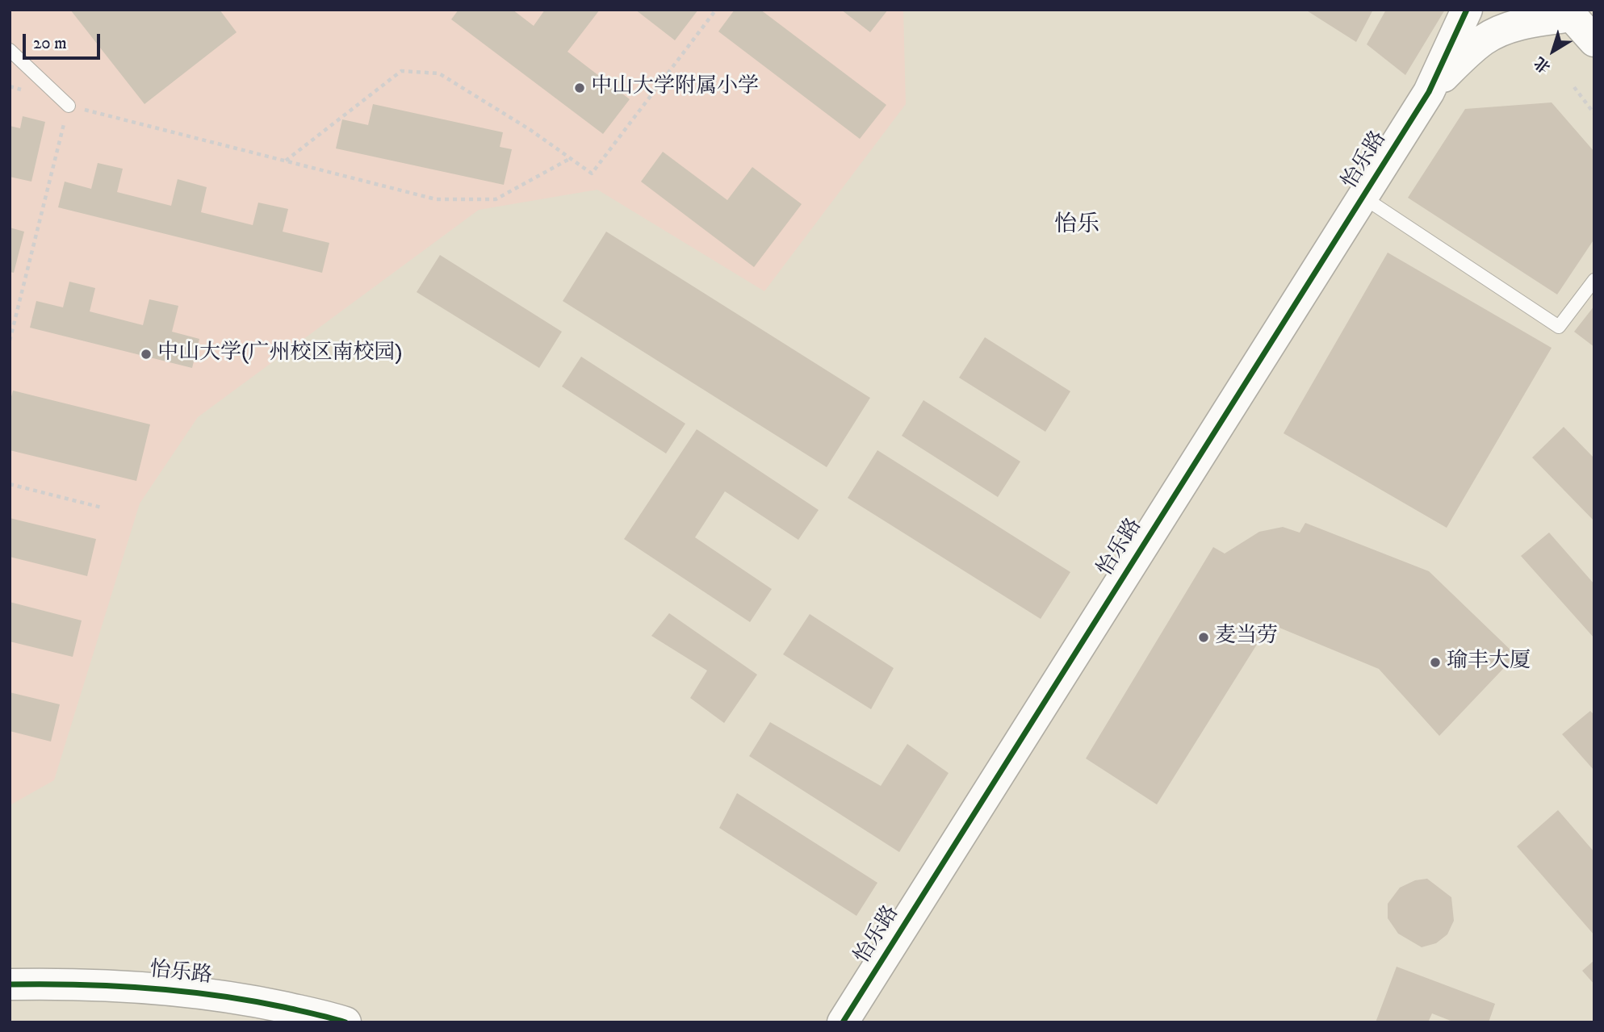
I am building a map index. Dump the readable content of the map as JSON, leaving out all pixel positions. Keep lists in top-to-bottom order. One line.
{"streets":{"street":["怡乐路"]},"districts":["怡乐"],"places":["中山大学附属小学","中山大学(广州校区南校园)","麦当劳","瑜丰大厦"],"scale_bar":"20 m","north":"bottom left"}
